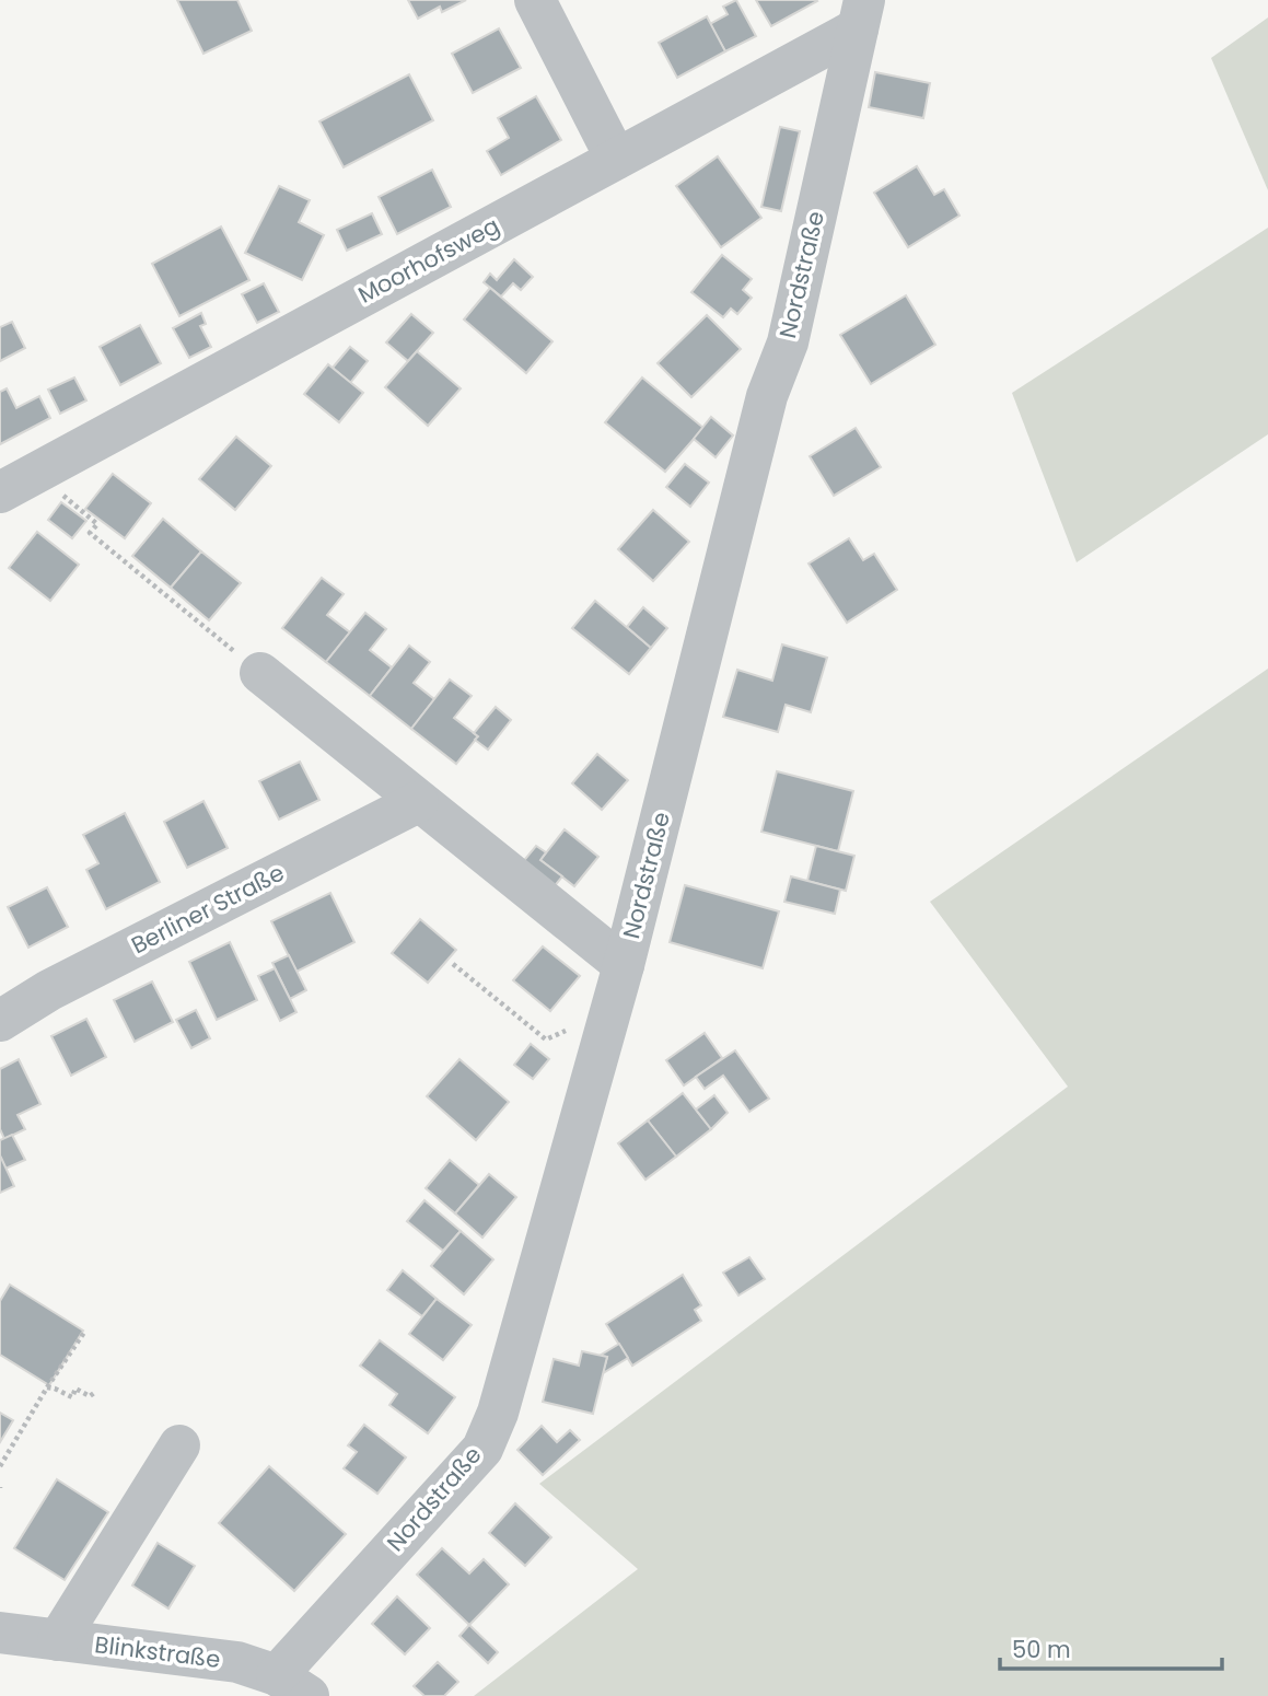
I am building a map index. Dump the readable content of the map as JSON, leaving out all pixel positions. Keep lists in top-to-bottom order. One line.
{"streets":{"street":["Moorhofsweg","Nordstraße","Berliner Straße","Blinkstraße"]},"crossings":[["Moorhofsweg","Nordstraße"],["Nordstraße","Blinkstraße"]],"scale_bar":"50 m"}
